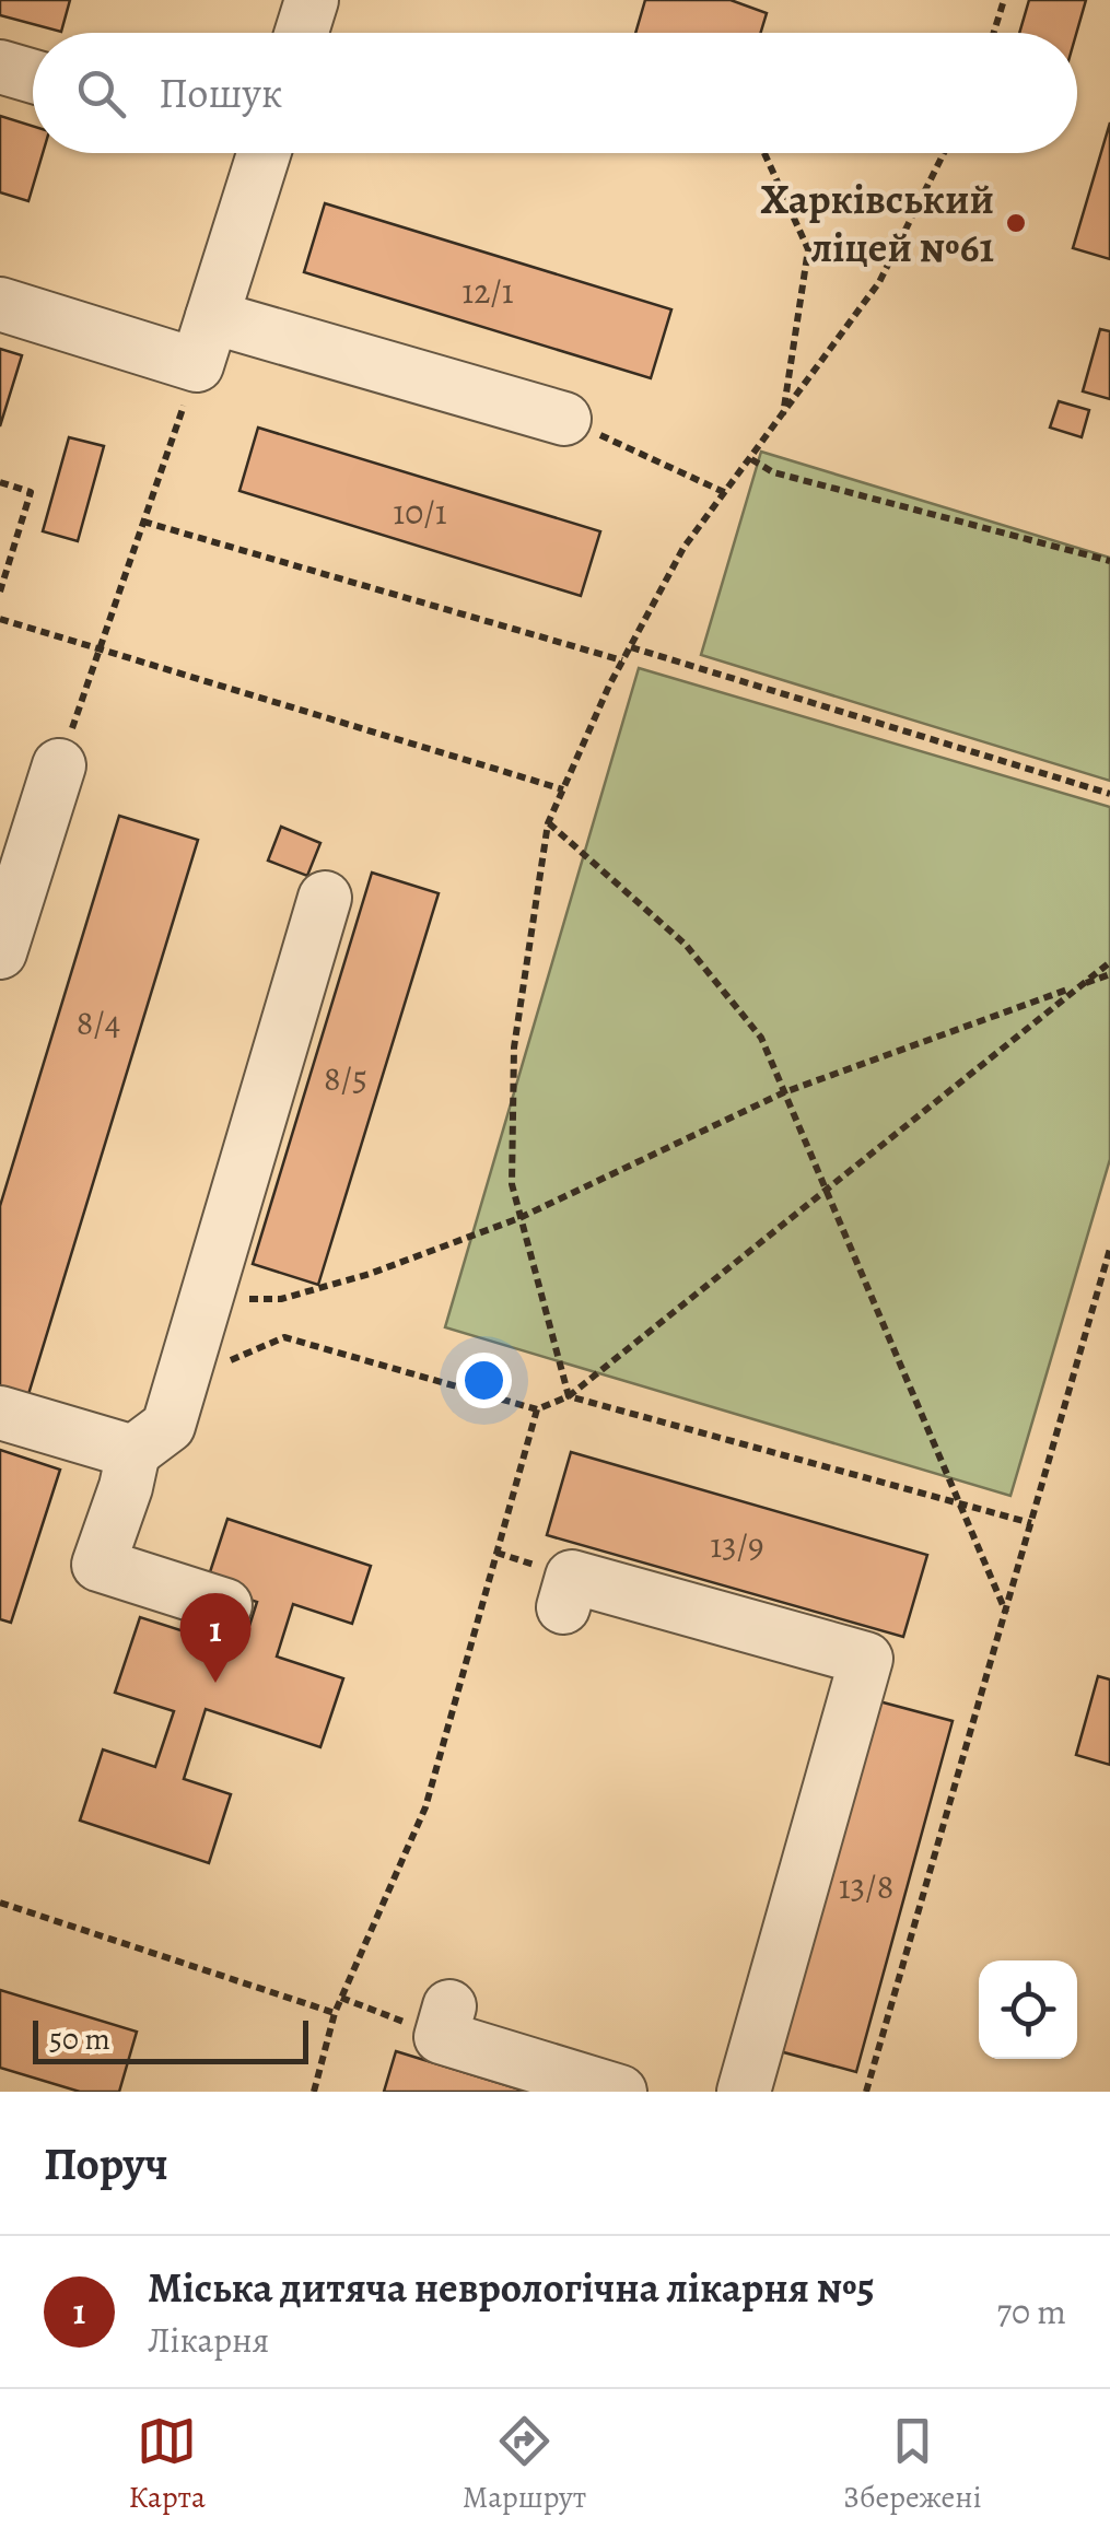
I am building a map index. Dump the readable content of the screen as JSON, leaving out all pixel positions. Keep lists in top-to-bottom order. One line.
{"places":["Харківський ліцей №61"],"house_numbers":["12/1","10/1","8/4","8/5","13/9","13/8"],"scale_bar":"50 m","page":{"search":"Пошук","pins":"1","scale":"50 m","heading":"Поруч","list":[{"mark":"1","name":"Міська дитяча неврологічна лікарня №5","note":"Лікарня","value":"70 m"}],"nav":["Карта","Маршрут","Збережені"]}}
